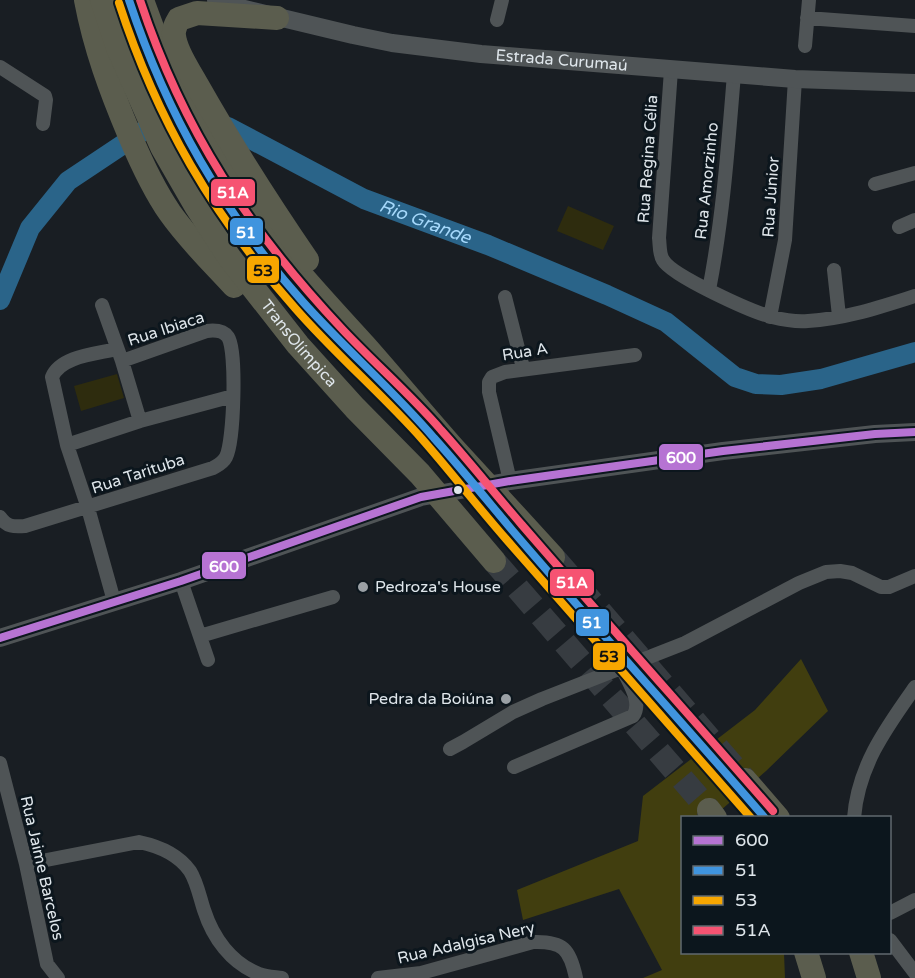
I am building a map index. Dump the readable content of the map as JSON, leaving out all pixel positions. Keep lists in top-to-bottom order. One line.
{"streets":{"highway":["TransOlímpica"],"street":["Estrada Curumaú","Rua Regina Célia","Rua Amorzinho","Rua Júnior","Rua Ibiaca","Rua A","Rua Tarituba","Rua Jaime Barcelos","Rua Adalgisa Nery"]},"crossings":[["Estrada Curumaú","Rua Regina Célia"],["Estrada Curumaú","Rua Amorzinho"],["Estrada Curumaú","Rua Júnior"],["Rua Regina Célia","Rua Amorzinho"],["Rua Ibiaca","Rua Tarituba"]],"water":["Rio Grande"],"places":["Pedroza's House","Pedra da Boiúna"],"lines":["transit line 51","transit line 51A","transit line 53","transit line 600"],"legend":["600","51","53","51A"]}
